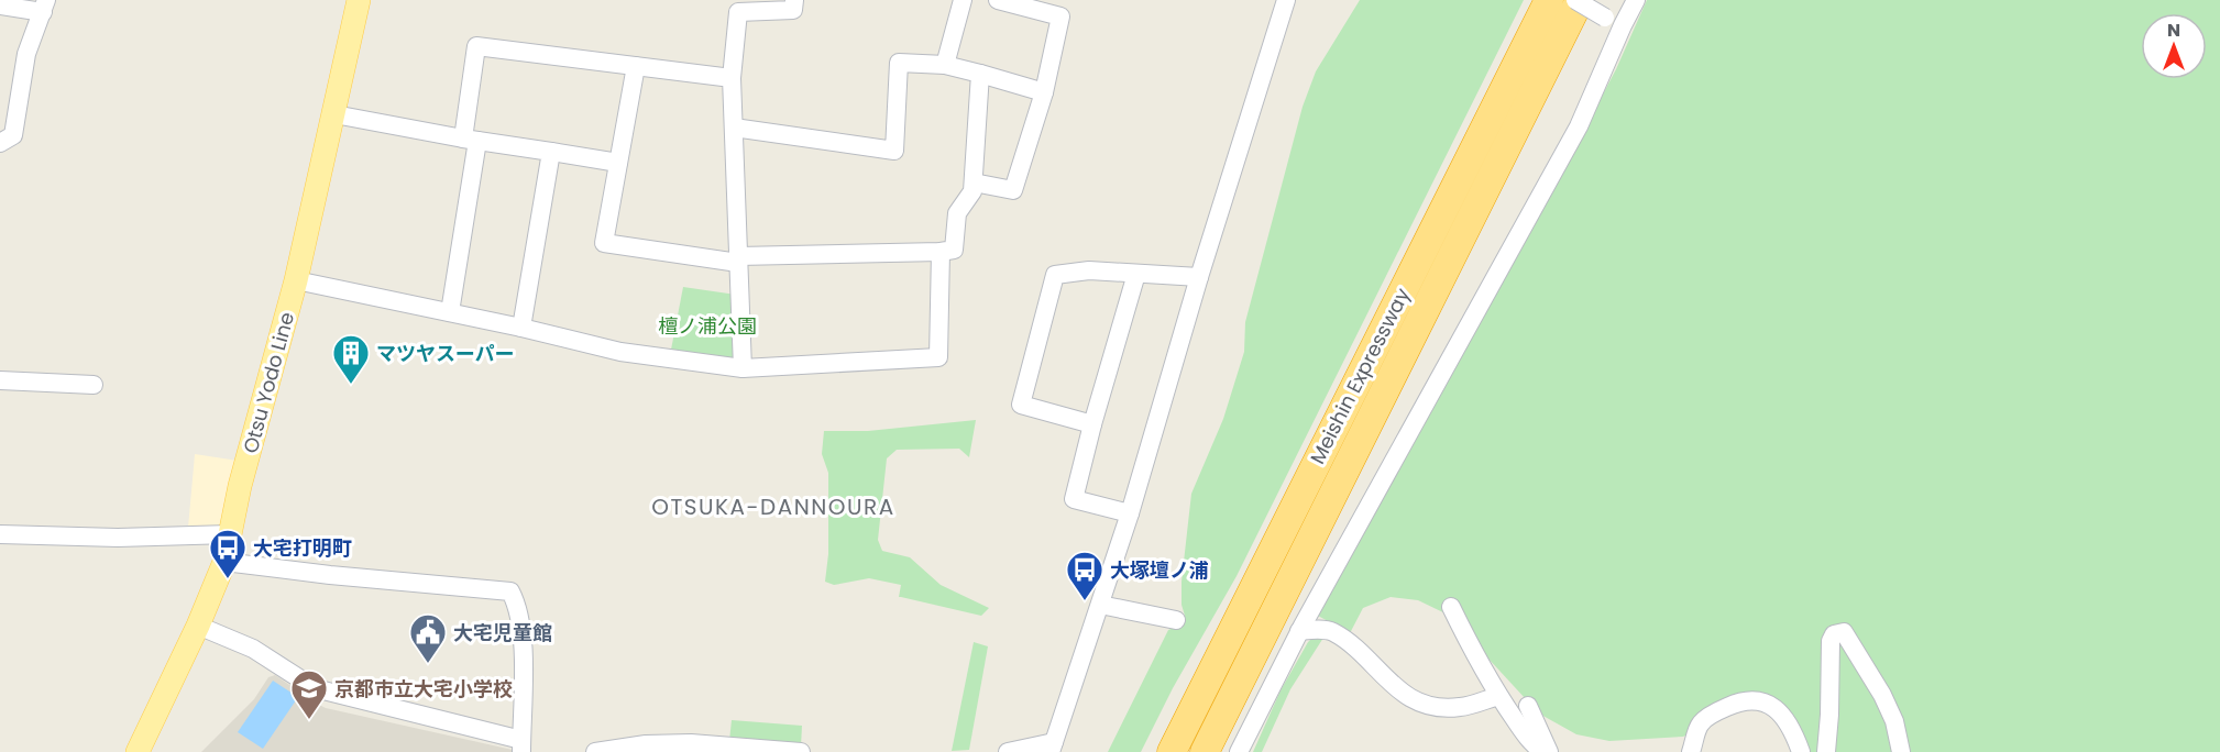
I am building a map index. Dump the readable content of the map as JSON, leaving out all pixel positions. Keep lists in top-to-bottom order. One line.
{"streets":{"highway":["Meishin Expressway"],"main road":["Otsu Yodo Line"]},"districts":["OTSUKA-DANNOURA"],"parks":["檀ノ浦公園"],"places":{"building":["マツヤスーパー"],"bus stop":["大宅打明町","大塚壇ノ浦"],"public building":["大宅児童館"],"school or university":["京都市立大宅小学校"]},"north":"top"}
